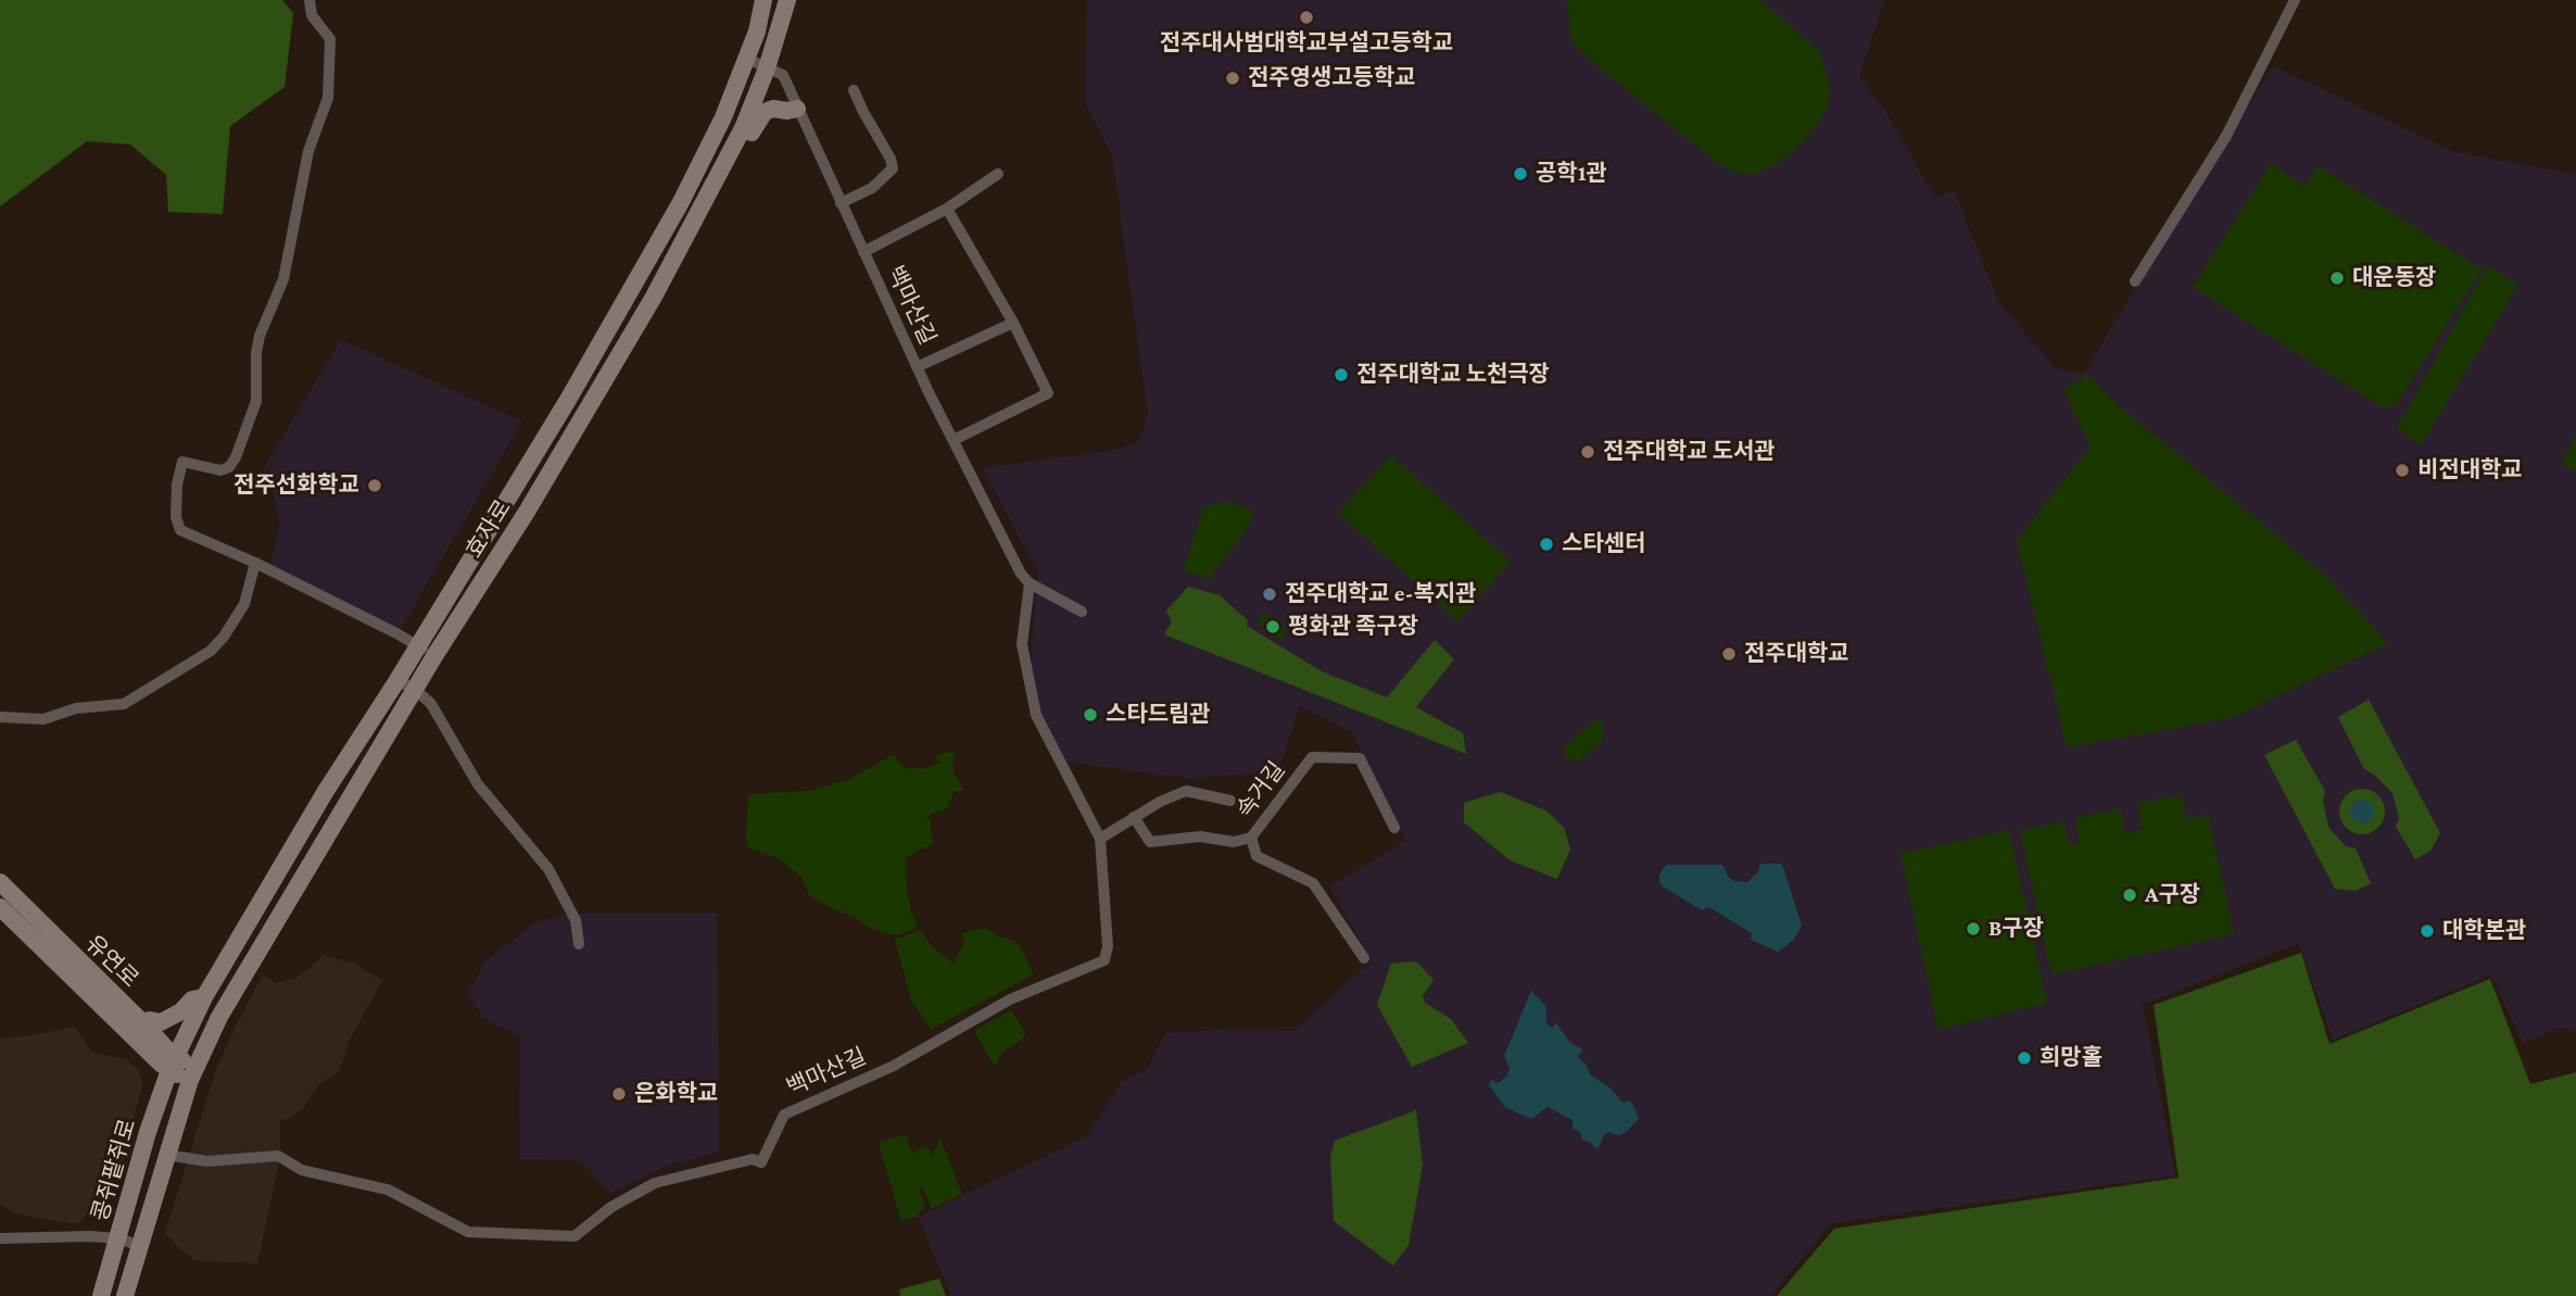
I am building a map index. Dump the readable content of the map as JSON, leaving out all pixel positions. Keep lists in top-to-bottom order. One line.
{"streets":{"main road":["효자로","유연로","콩쥐팥쥐로"],"street":["백마산길","속거길"]},"crossings":[["백마산길","효자로"],["백마산길","속거길"],["백마산길","콩쥐팥쥐로"],["효자로","유연로"],["효자로","콩쥐팥쥐로"],["유연로","콩쥐팥쥐로"]],"places":["전주대사범대학교부설고등학교","전주영생고등학교","공학1관","대운동장","전주대학교 노천극장","전주대학교 도서관","비전대학교","전주선화학교","스타센터","전주대학교 e-복지관","평화관 족구장","전주대학교","스타드림관","A구장","B구장","대학본관","희망홀","은화학교"]}
